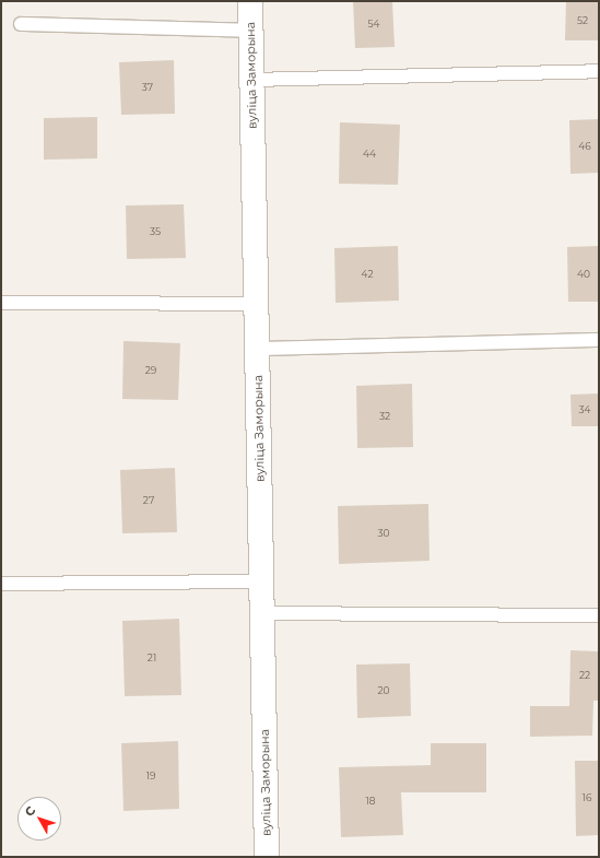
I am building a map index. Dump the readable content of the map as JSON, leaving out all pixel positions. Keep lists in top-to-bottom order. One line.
{"streets":{"street":["вуліца Заморына"]},"house_numbers":["52","54","37","46","44","35","42","40","29","34","32","27","30","21","22","20","19","16","18"],"north":"top left"}
